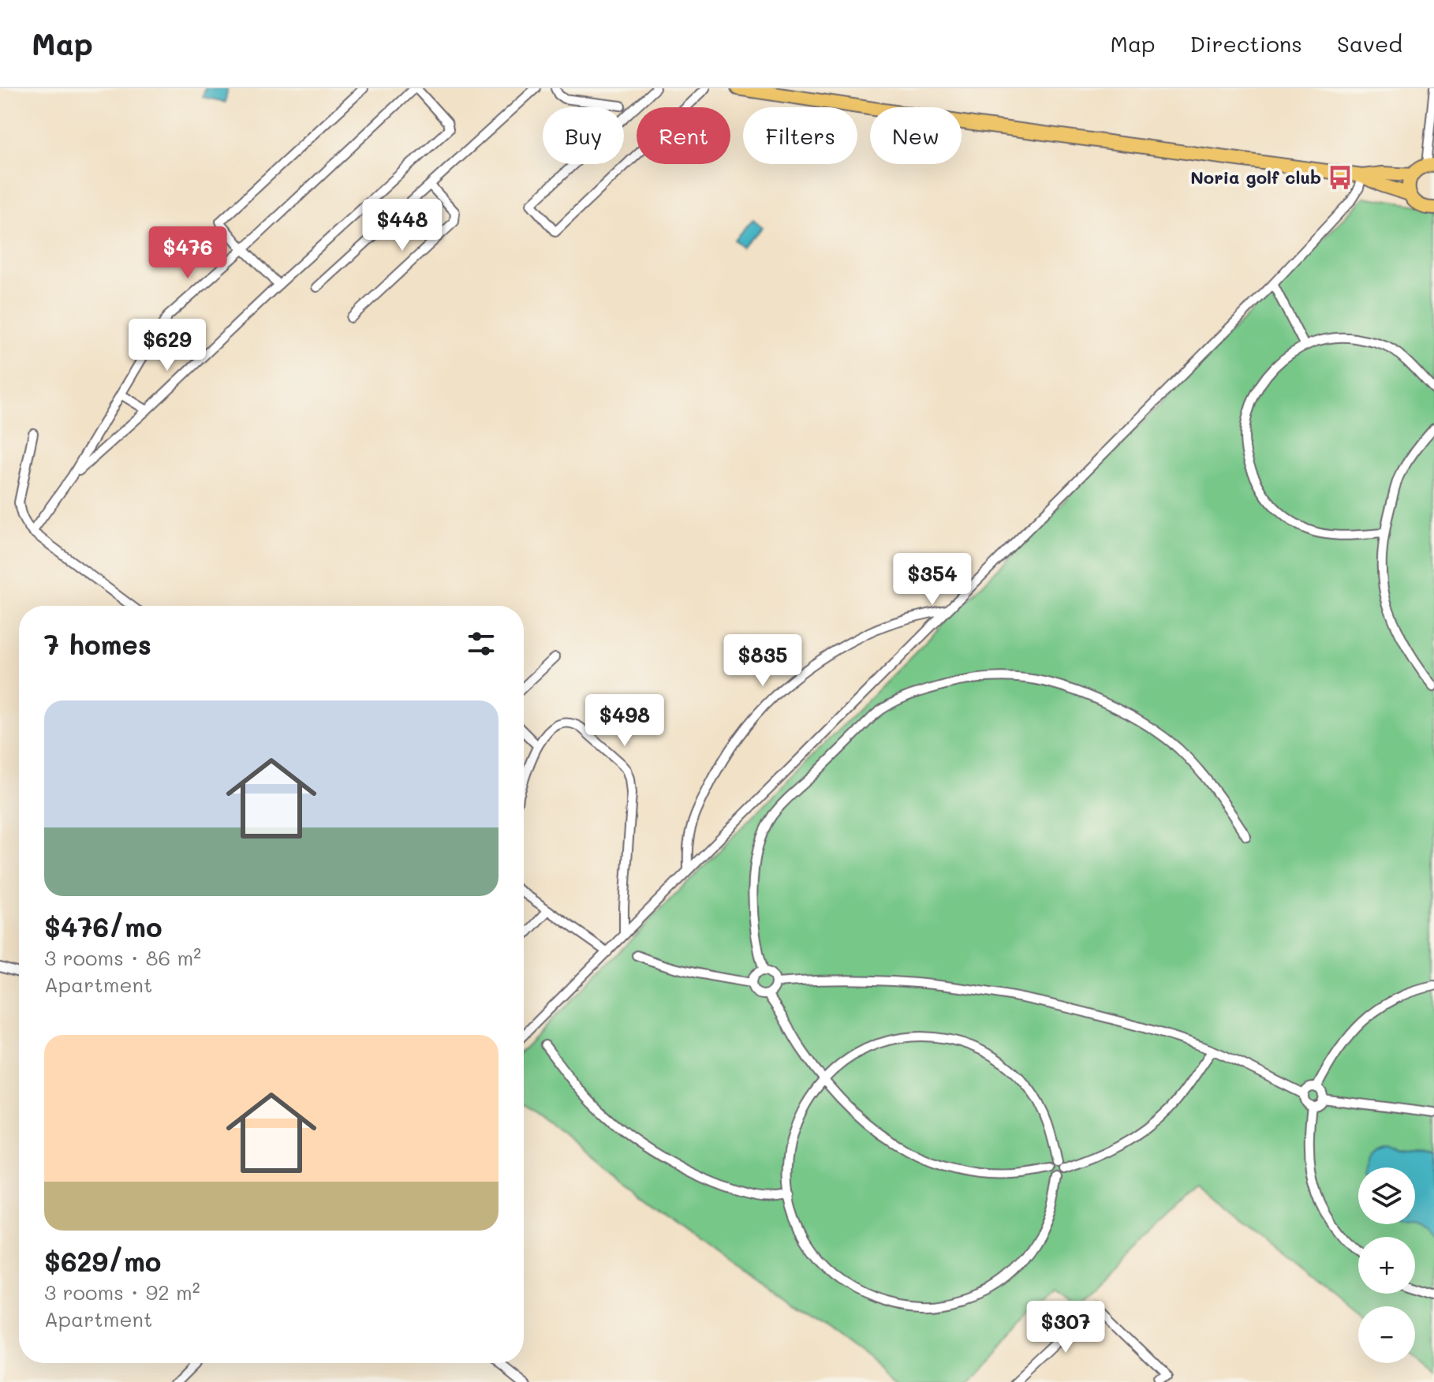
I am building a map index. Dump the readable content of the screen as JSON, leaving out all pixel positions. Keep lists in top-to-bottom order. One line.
{"places":{"bus stop":["Noria golf club"]},"page":{"header":"Map","nav":["Map","Directions","Saved"],"chip":["Buy","Rent","Filters","New"],"price":["$448","$476","$629","$354","$835","$498","$307"],"heading":"7 homes","list":[{"name":"$476/mo","note":"3 rooms · 86 m² · Apartment"},{"name":"$629/mo","note":"3 rooms · 92 m² · Apartment"}],"map_buttons":["+","−"]}}
